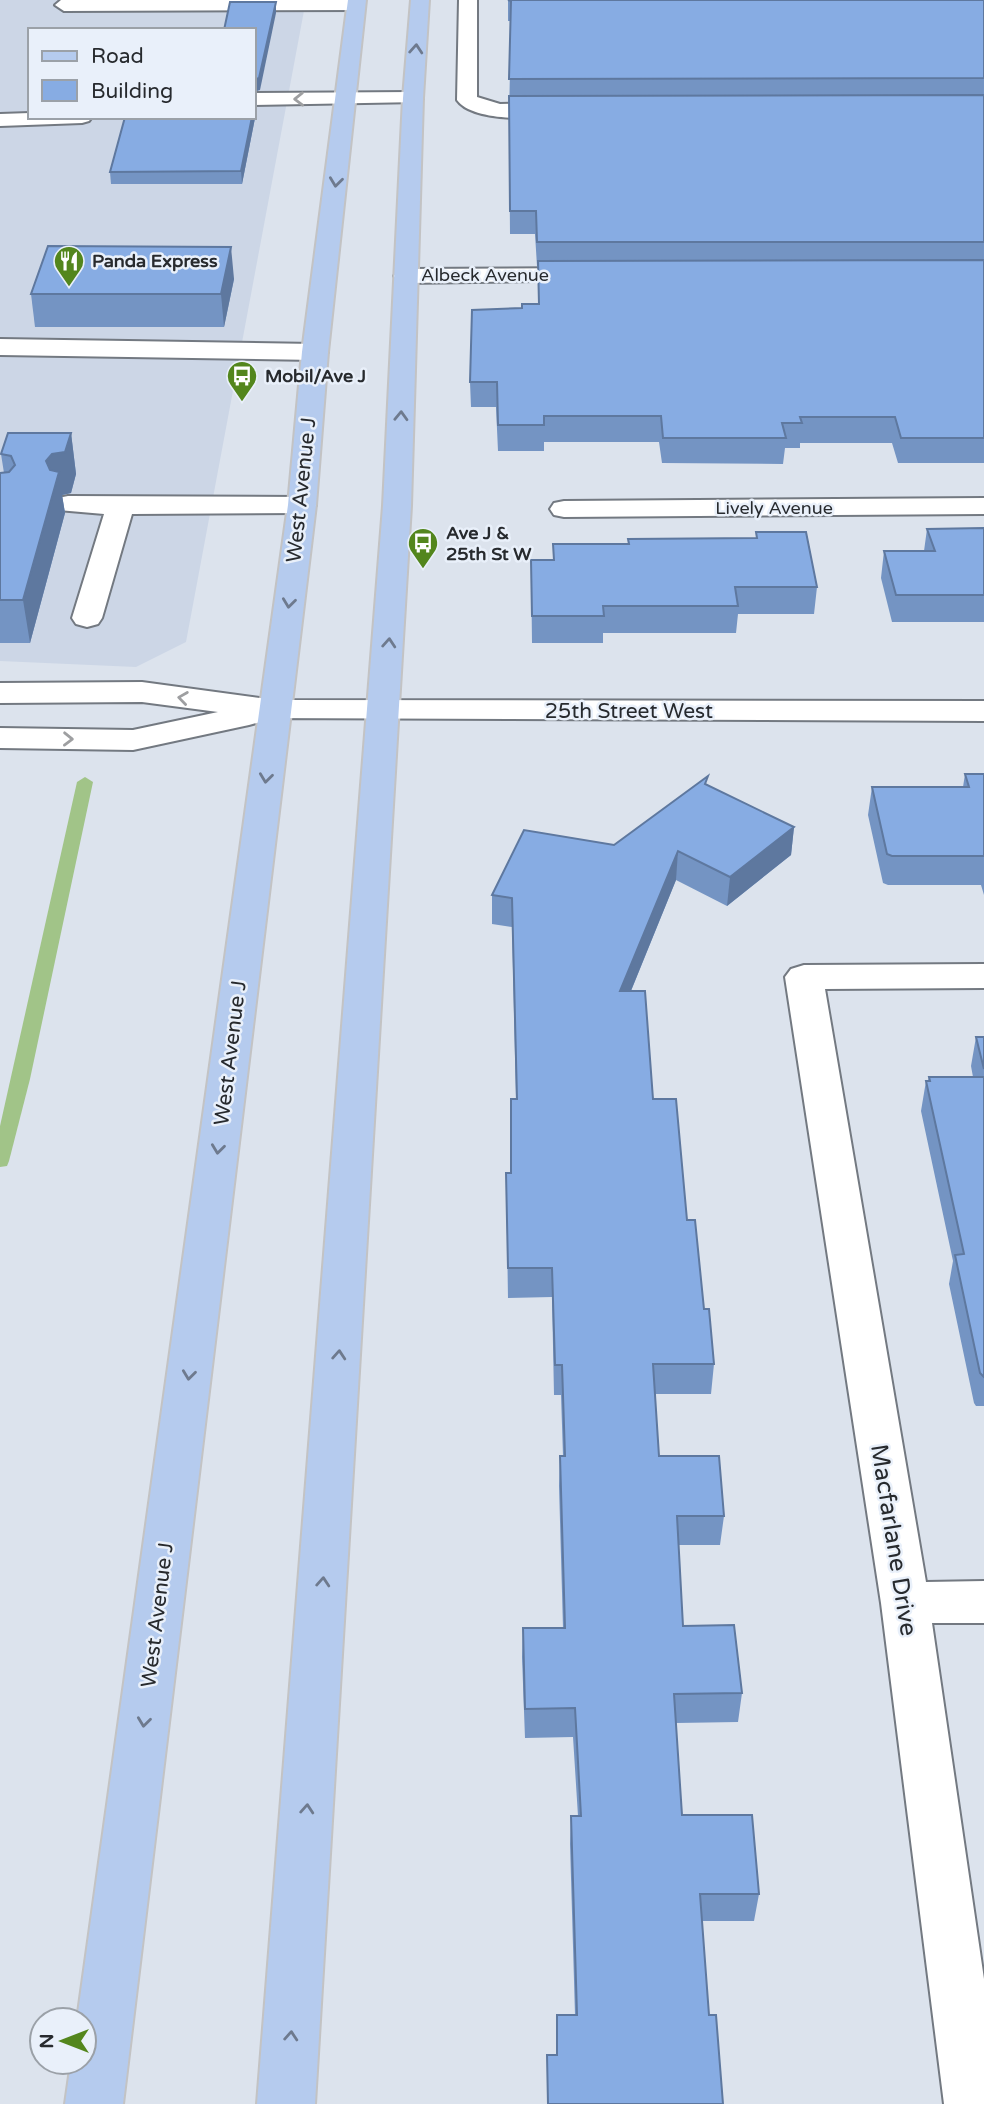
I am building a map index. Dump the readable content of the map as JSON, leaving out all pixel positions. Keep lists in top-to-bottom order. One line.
{"streets":{"main road":["West Avenue J"],"street":["Albeck Avenue","Lively Avenue","25th Street West","Macfarlane Drive"]},"crossings":[["West Avenue J","25th Street West"]],"places":{"restaurant":["Panda Express"],"bus stop":["Mobil/Ave J","Ave J & 25th St W"]},"legend":["Road","Building"],"north":"left"}
